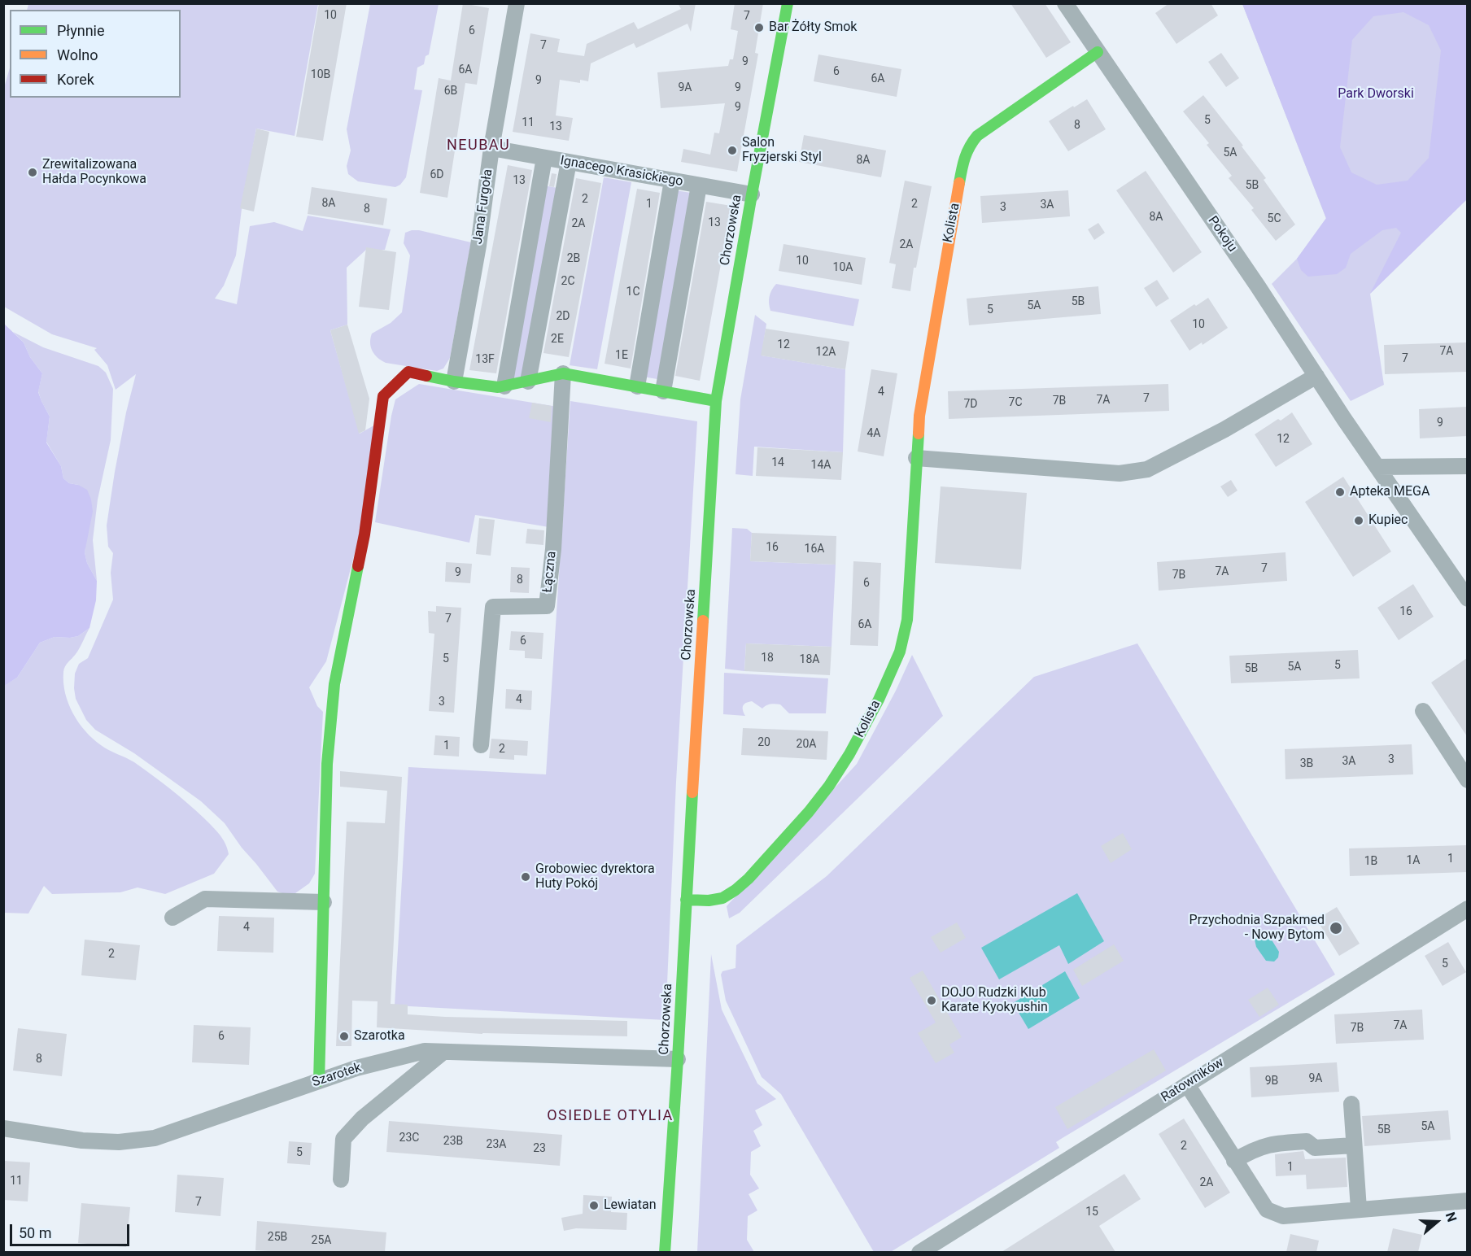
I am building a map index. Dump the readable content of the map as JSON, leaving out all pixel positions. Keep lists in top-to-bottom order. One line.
{"streets":{"street":["Ignacego Krasickiego","Jana Furgoła","Kolista","Chorzowska","Pokoju","Łączna","Szarotek","Ratowników"]},"crossings":[["Ignacego Krasickiego","Jana Furgoła"],["Ignacego Krasickiego","Chorzowska"],["Kolista","Chorzowska"],["Kolista","Pokoju"],["Chorzowska","Szarotek"]],"districts":["NEUBAU","OSIEDLE OTYLIA"],"parks":["Park Dworski"],"places":["Bar Żółty Smok","Salon Fryzjerski Styl","Zrewitalizowana Hałda Pocynkowa","Apteka MEGA","Kupiec","Grobowiec dyrektora Huty Pokój","Przychodnia Szpakmed - Nowy Bytom","DOJO Rudzki Klub Karate Kyokyushin","Szarotka","Lewiatan"],"house_numbers":["10","7","6","7","9","6A","6","10B","6A","9","9A","9","6B","9","5","11","8","13","5A","8A","6D","13","5B","2","8A","1","2","3A","3","8","8A","5C","13","2A","2A","2B","10","10A","2C","1C","5B","5A","5","2D","10","2E","12","7A","12A","1E","7","13F","4","7","7A","7B","7C","7D","9","4A","12","14","14A","16","16A","7","7A","9","7B","8","6","16","7","6A","6","18","5","18A","5","5A","5B","4","3","20","20A","1","2","3","3A","3B","1","1A","1B","4","2","5","7A","7B","6","8","9A","9B","5A","5B","23C","23B","23A","2","23","5","1","11","2A","7","15","25B","25A"],"legend":["Płynnie","Wolno","Korek"],"scale_bar":"50 m","north":"right"}
